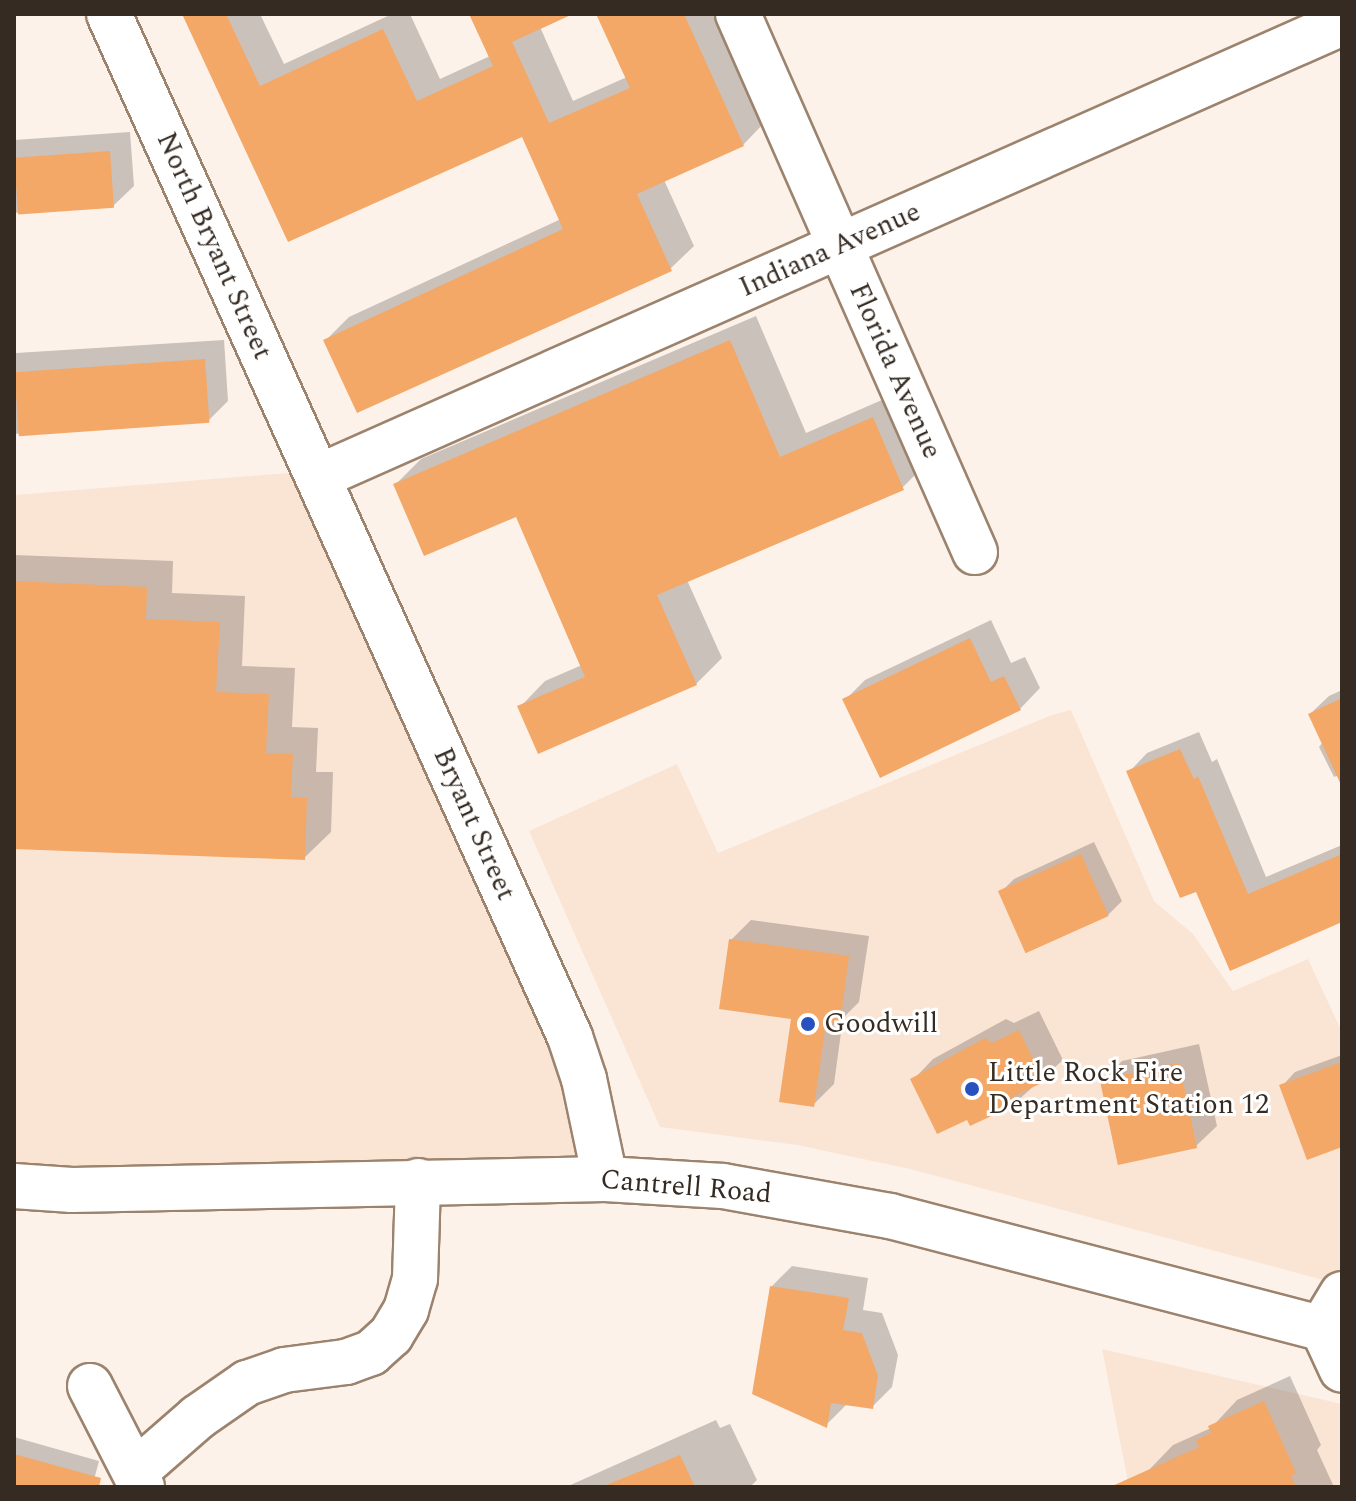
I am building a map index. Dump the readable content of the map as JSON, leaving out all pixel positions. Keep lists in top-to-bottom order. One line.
{"streets":{"street":["North Bryant Street","Indiana Avenue","Florida Avenue","Bryant Street","Cantrell Road"]},"crossings":[["North Bryant Street","Indiana Avenue"],["North Bryant Street","Bryant Street"],["Indiana Avenue","Florida Avenue"],["Indiana Avenue","Bryant Street"],["Bryant Street","Cantrell Road"]],"places":["Goodwill","Little Rock Fire Department Station 12"]}
